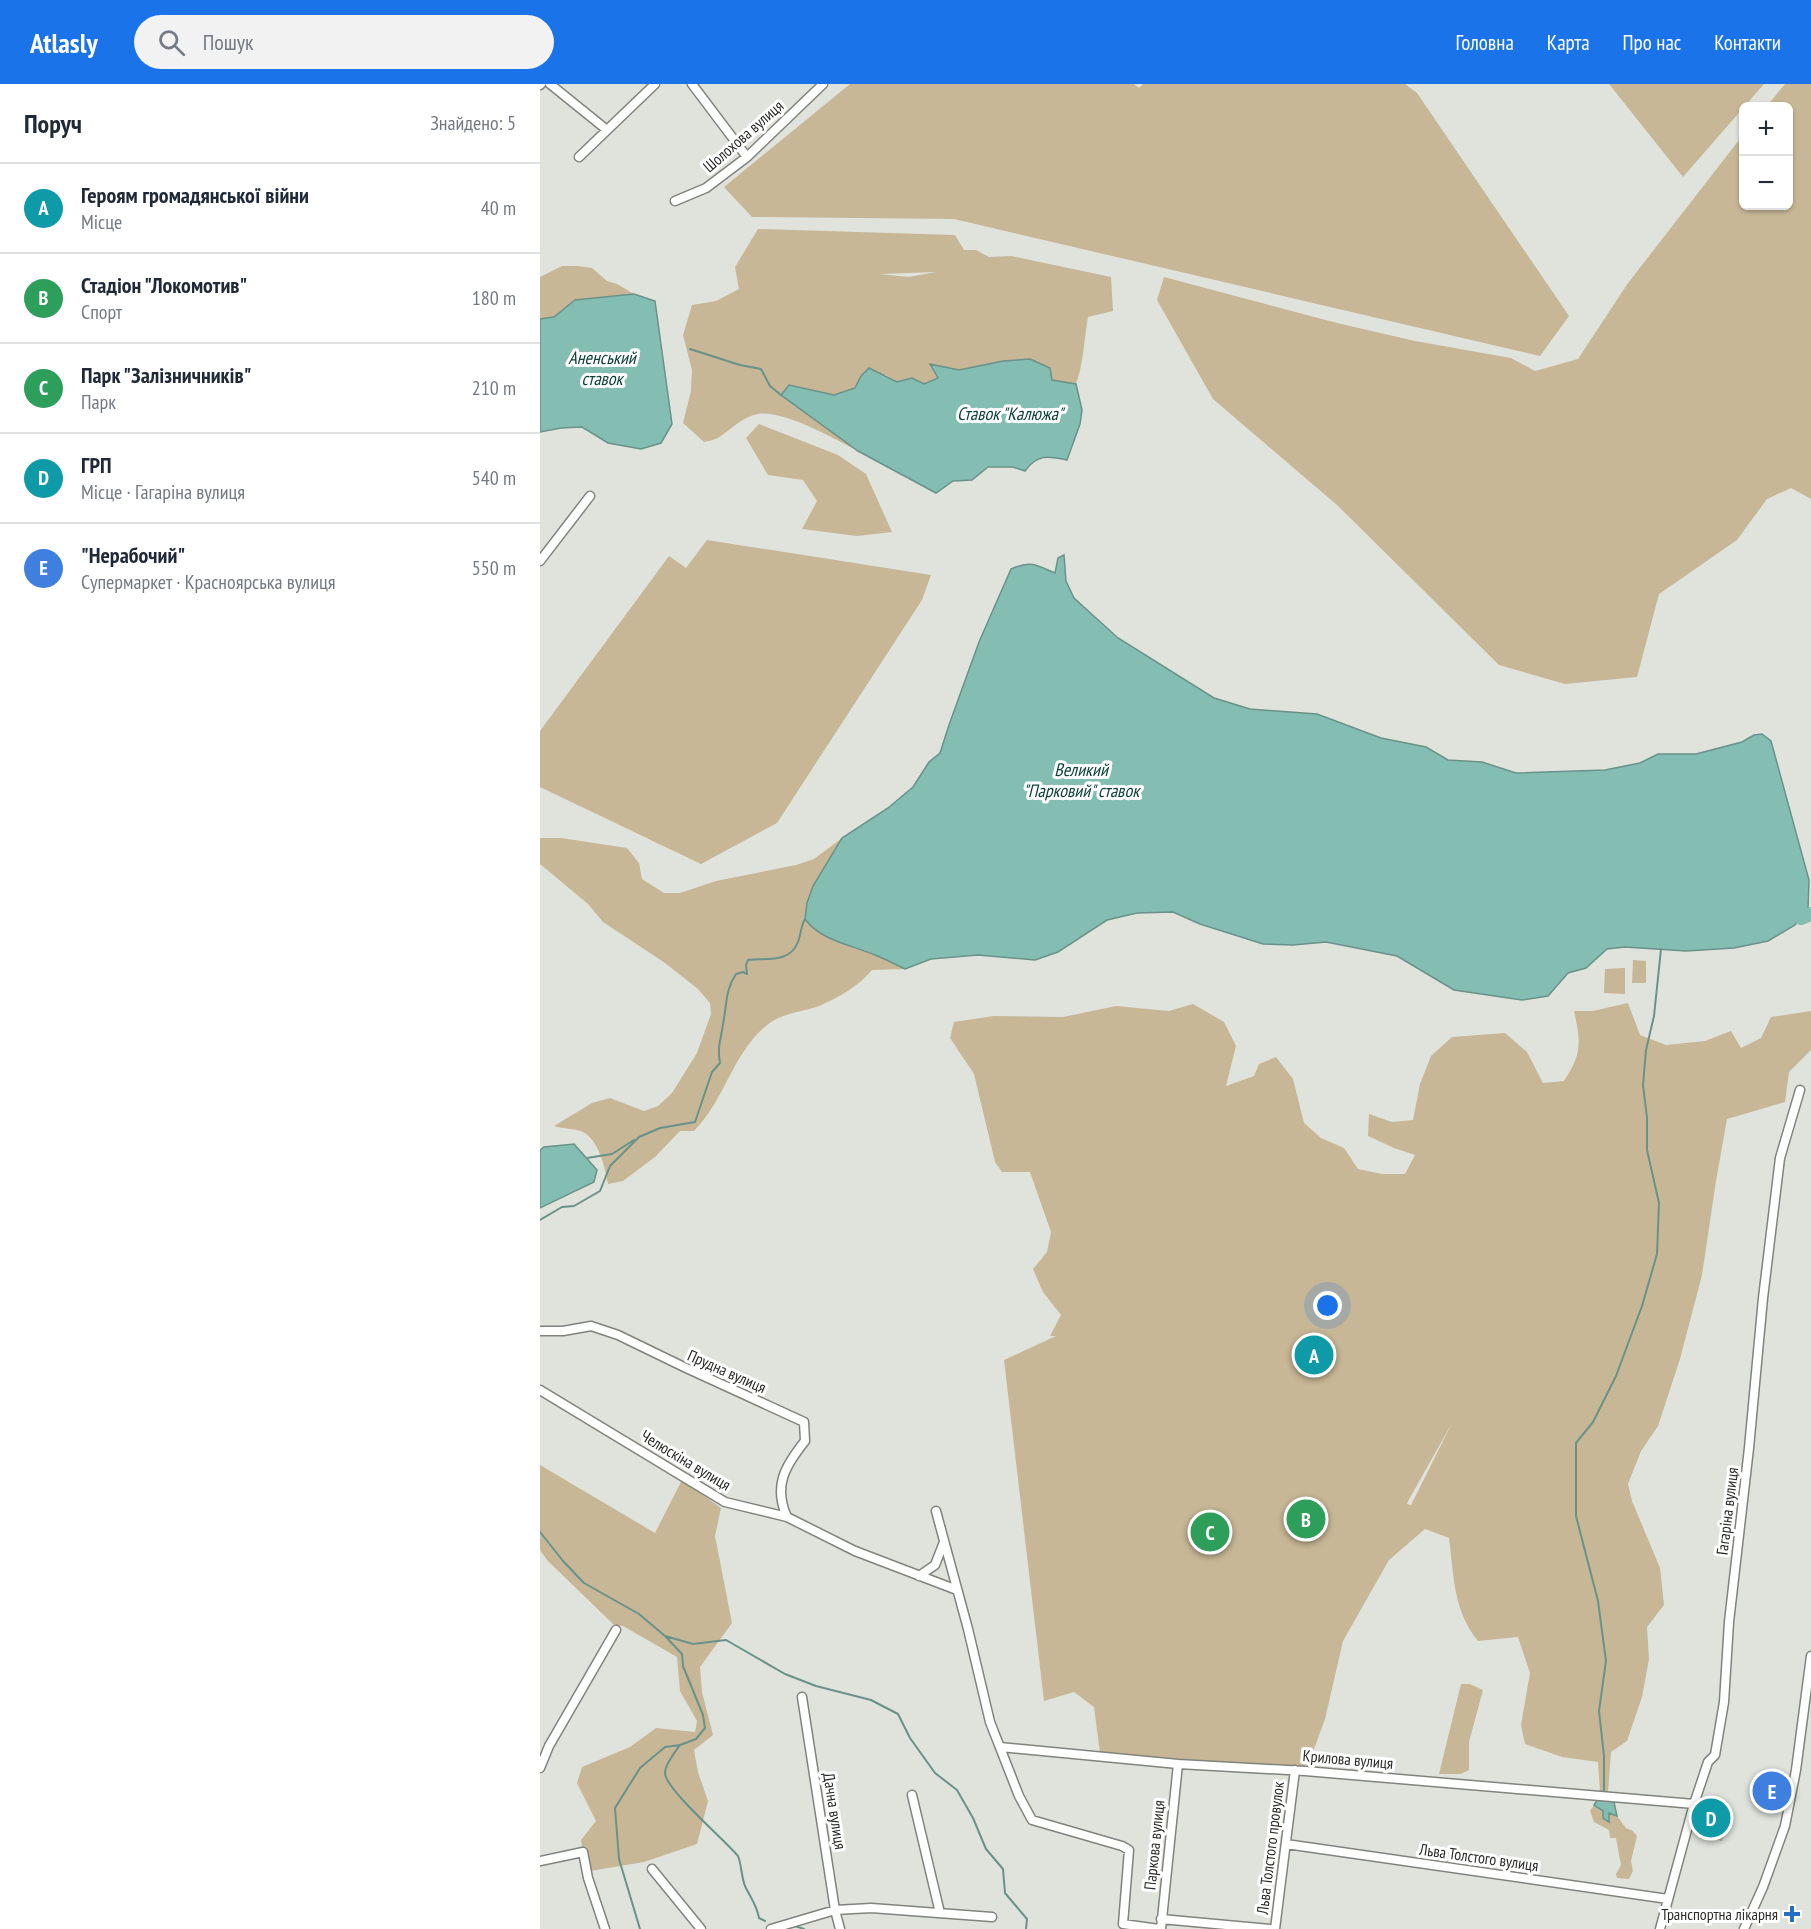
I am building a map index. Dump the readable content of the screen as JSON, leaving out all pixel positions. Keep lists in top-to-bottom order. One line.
{"streets":{"street":["Шолохова вулиця","Прудна вулиця","Челюскіна вулиця","Гагаріна вулиця","Крилова вулиця","Дачна вулиця","Паркова вулиця","Льва Толстого провулок","Льва Толстого вулиця"]},"crossings":[["Прудна вулиця","Челюскіна вулиця"],["Гагаріна вулиця","Крилова вулиця"],["Гагаріна вулиця","Льва Толстого вулиця"],["Крилова вулиця","Паркова вулиця"],["Крилова вулиця","Льва Толстого провулок"],["Льва Толстого провулок","Льва Толстого вулиця"]],"water":["Аненський ставок","Ставок \"Калюжа\"","Великий \"Парковий\" ставок"],"places":{"health":["Транспортна лікарня"]},"page":{"header":"Atlasly","search":"Пошук","nav":["Головна","Карта","Про нас","Контакти"],"heading":["Поруч","Знайдено: 5"],"map_buttons":["+","−"],"list":[{"mark":"A","name":"Героям громадянської війни","note":"Місце","value":"40 m"},{"mark":"B","name":"Стадіон \"Локомотив\"","note":"Спорт","value":"180 m"},{"mark":"C","name":"Парк \"Залізничників\"","note":"Парк","value":"210 m"},{"mark":"D","name":"ГРП","note":"Місце · Гагаріна вулиця","value":"540 m"},{"mark":"E","name":"\"Нерабочий\"","note":"Супермаркет · Красноярська вулиця","value":"550 m"}],"pins":["A","B","C","E","D"]}}
